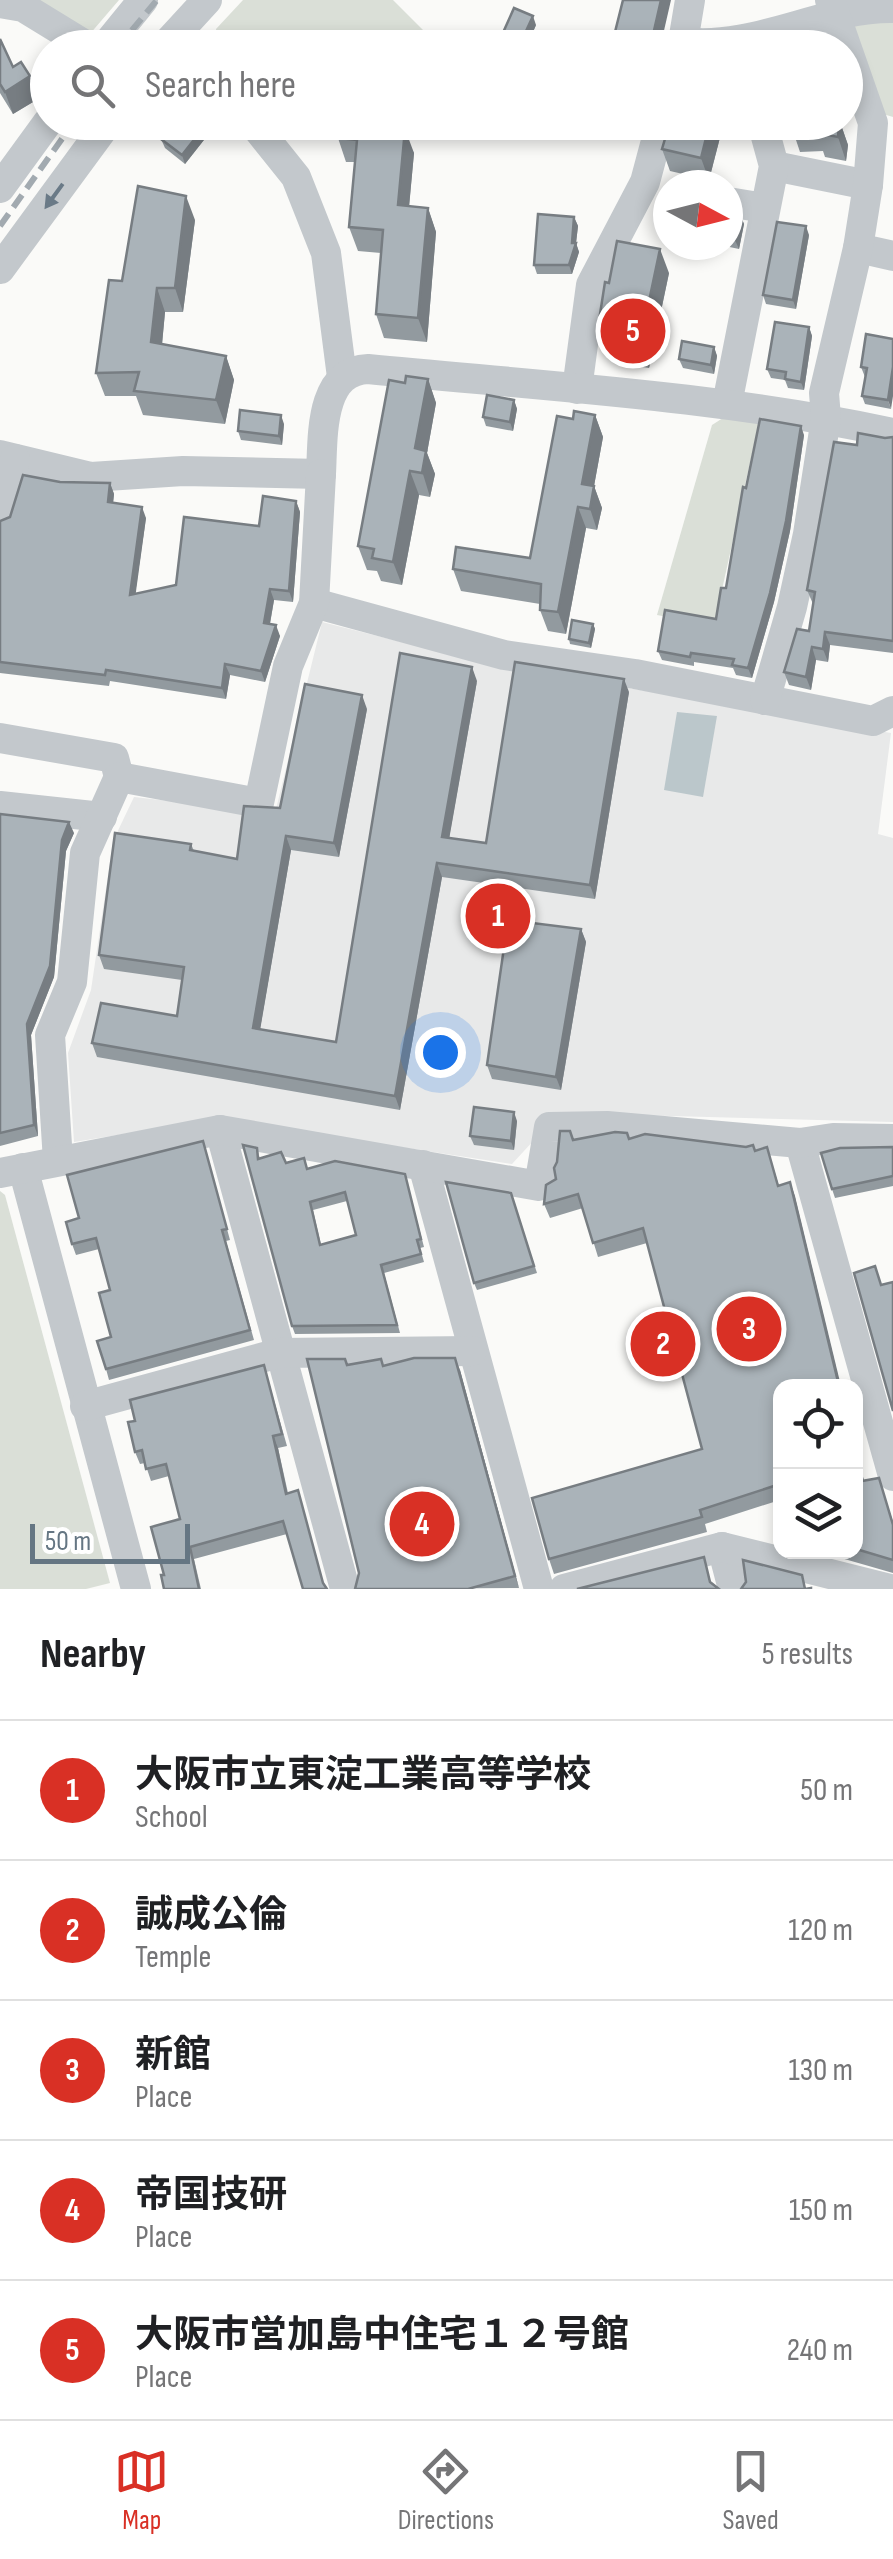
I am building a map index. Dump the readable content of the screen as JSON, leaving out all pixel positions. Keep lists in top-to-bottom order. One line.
{"scale_bar":"50 m","north":"right","page":{"search":"Search here","pins":["5","1","3","2","4"],"scale":"50 m","heading":["Nearby","5 results"],"list":[{"mark":"1","name":"大阪市立東淀工業高等学校","note":"School","value":"50 m"},{"mark":"2","name":"誠成公倫","note":"Temple","value":"120 m"},{"mark":"3","name":"新館","note":"Place","value":"130 m"},{"mark":"4","name":"帝国技研","note":"Place","value":"150 m"},{"mark":"5","name":"大阪市営加島中住宅１２号館","note":"Place","value":"240 m"}],"nav":["Map","Directions","Saved"]}}
